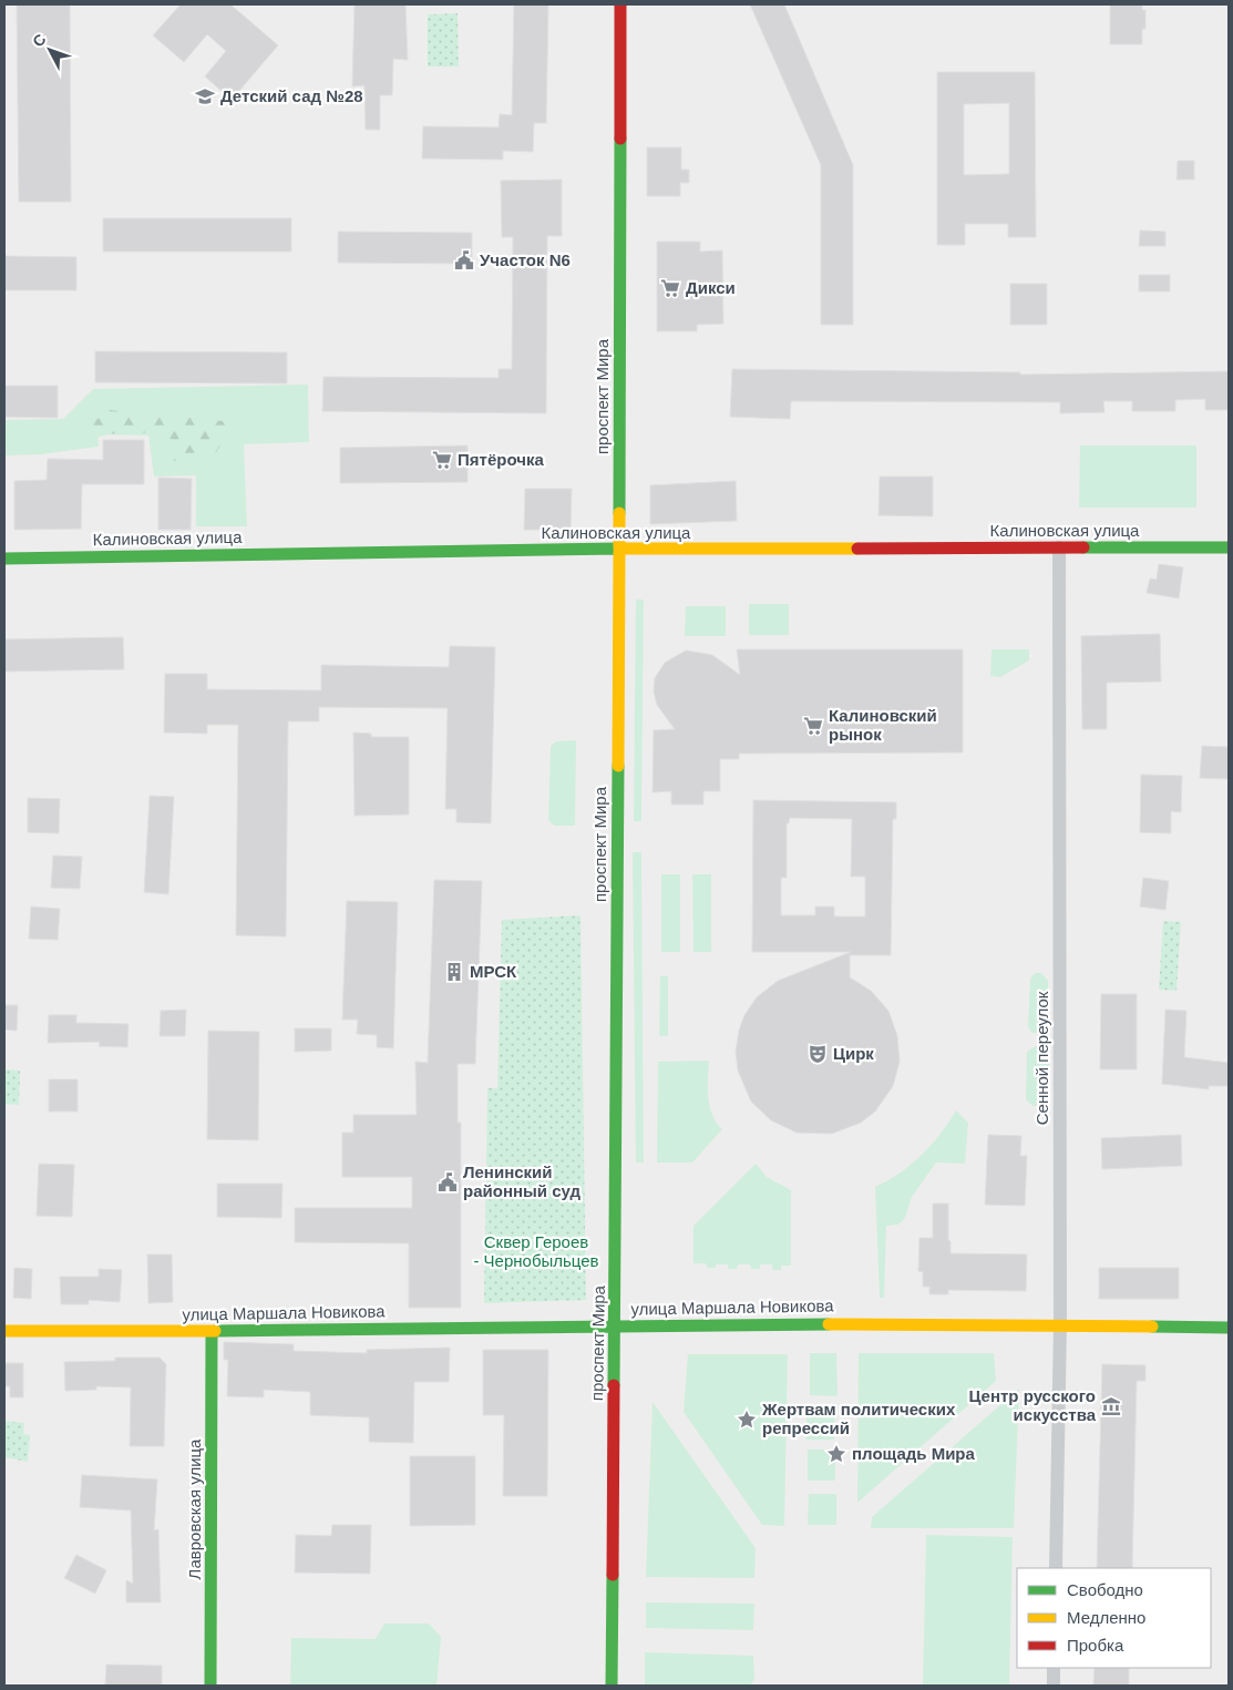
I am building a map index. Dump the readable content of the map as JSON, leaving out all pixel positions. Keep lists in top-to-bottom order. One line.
{"streets":{"main road":["проспект Мира","Калиновская улица","улица Маршала Новикова","Лавровская улица"],"street":["Сенной переулок"]},"crossings":[["проспект Мира","Калиновская улица"],["проспект Мира","улица Маршала Новикова"],["Калиновская улица","Сенной переулок"],["Сенной переулок","улица Маршала Новикова"],["улица Маршала Новикова","Лавровская улица"]],"parks":["Сквер Героев - Чернобыльцев"],"places":{"school or university":["Детский сад №28"],"public building":["Участок N6","Ленинский районный суд"],"supermarket":["Дикси","Пятёрочка","Калиновский рынок"],"building":["МРСК"],"theatre":["Цирк"],"museum":["Центр русского искусства"],"place":["Жертвам политических репрессий","площадь Мира"]},"legend":["Свободно","Медленно","Пробка"],"north":"top left"}
